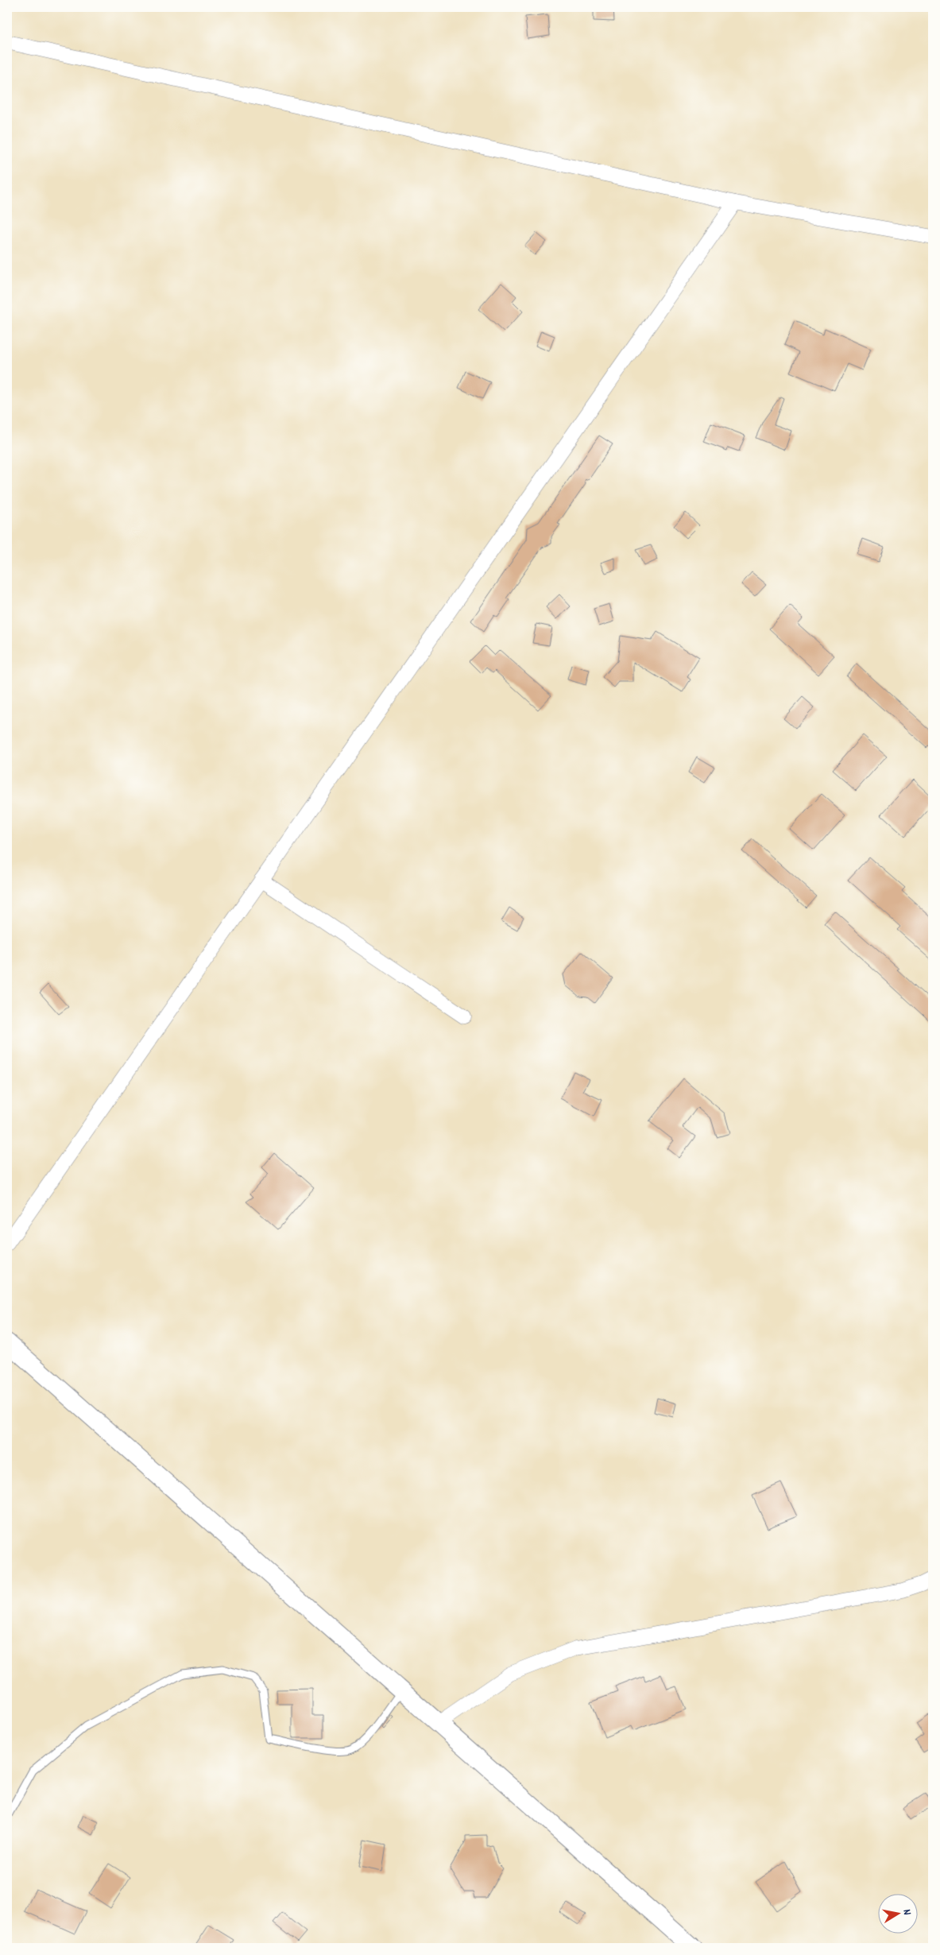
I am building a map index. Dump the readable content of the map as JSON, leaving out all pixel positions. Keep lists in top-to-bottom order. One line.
{"north":"right"}
